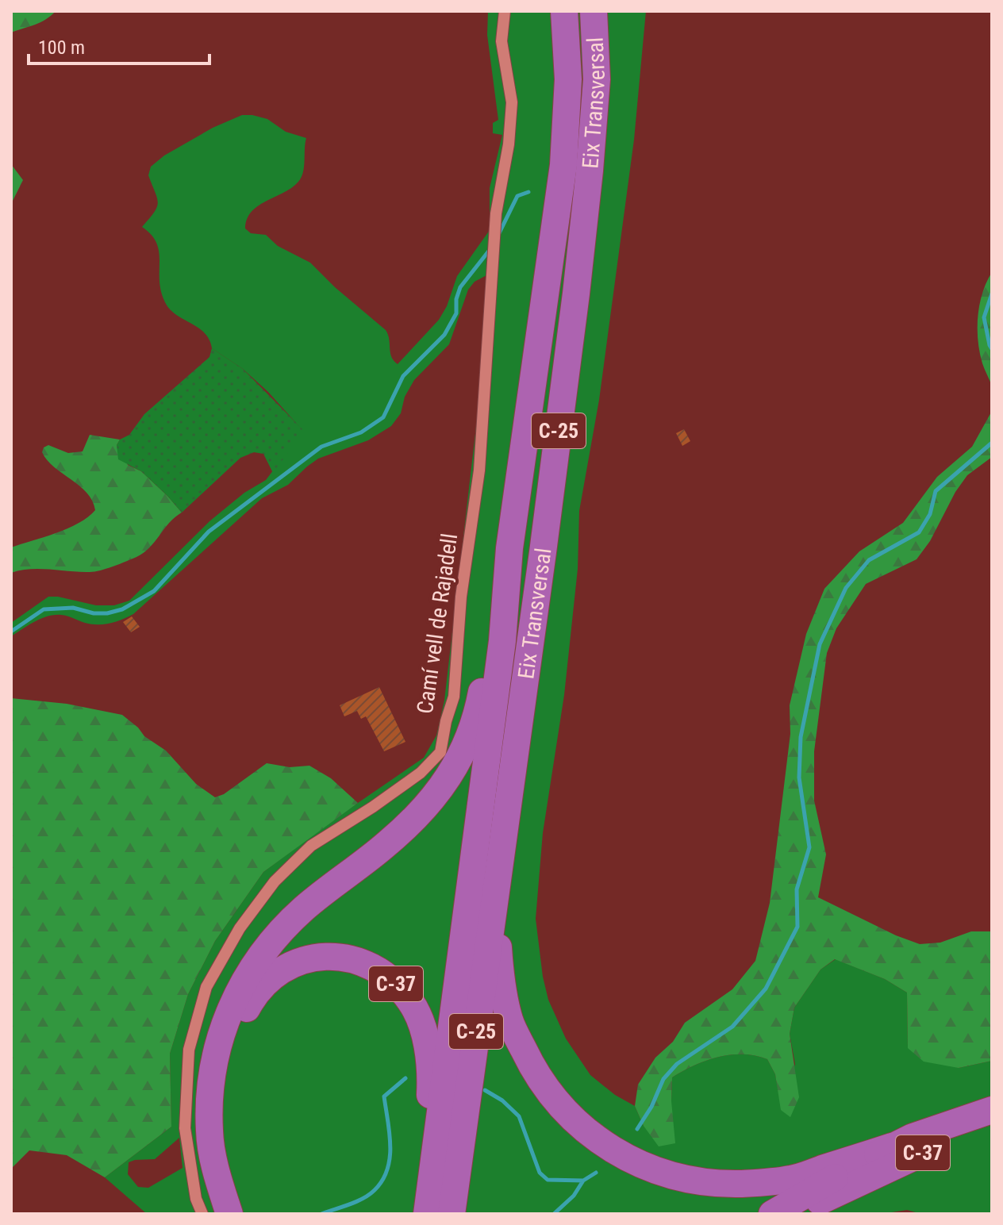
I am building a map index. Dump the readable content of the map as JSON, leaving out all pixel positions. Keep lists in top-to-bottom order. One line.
{"streets":{"highway":["Eix Transversal","C-25","C-37"],"street":["Camí vell de Rajadell"]},"crossings":[["Eix Transversal","C-37"]],"scale_bar":"100 m"}
